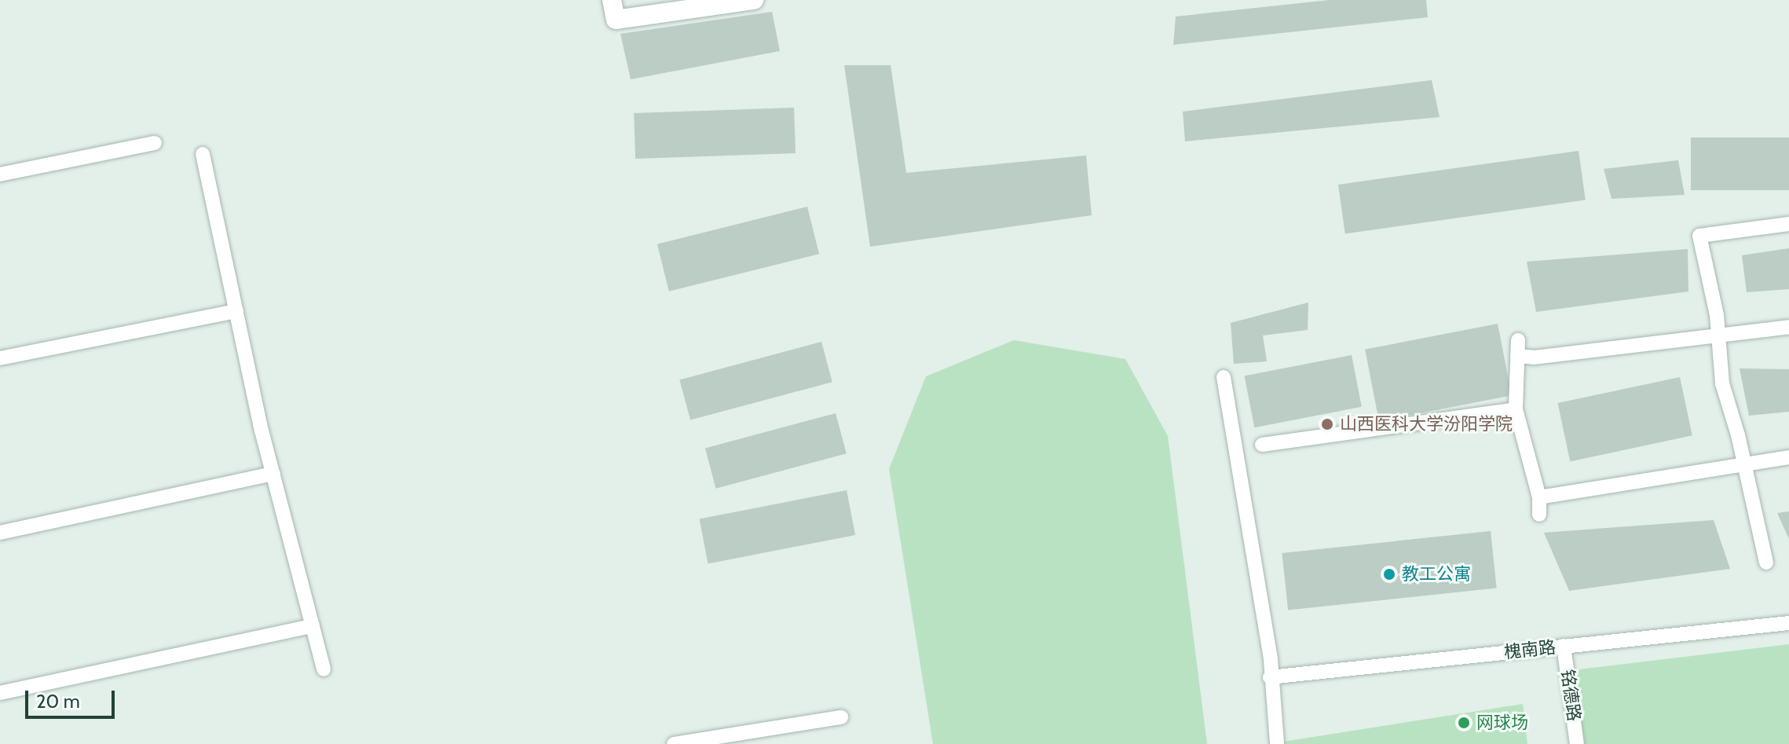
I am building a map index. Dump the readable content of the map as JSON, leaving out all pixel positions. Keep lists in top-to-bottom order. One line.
{"streets":{"lane":["槐南路","铭德路"]},"crossings":[["槐南路","铭德路"]],"places":["山西医科大学汾阳学院","教工公寓","网球场"],"scale_bar":"20 m"}
